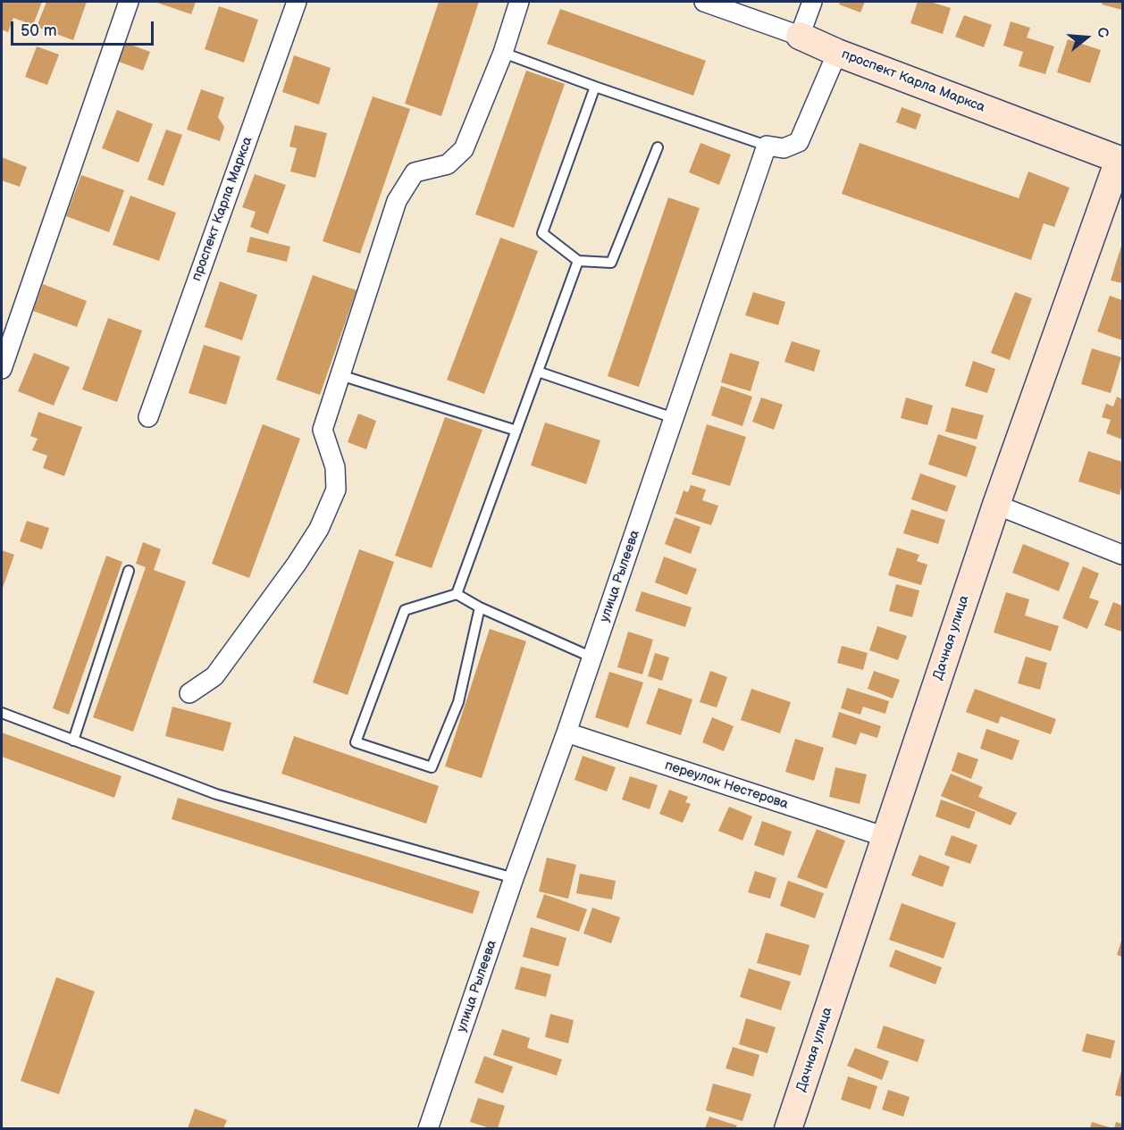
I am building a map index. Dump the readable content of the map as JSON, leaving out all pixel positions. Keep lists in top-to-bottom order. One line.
{"streets":{"street":["проспект Карла Маркса","улица Рылеева","Дачная улица","переулок Нестерова"]},"crossings":[["проспект Карла Маркса","Дачная улица"],["улица Рылеева","переулок Нестерова"],["Дачная улица","переулок Нестерова"]],"scale_bar":"50 m","north":"right"}
